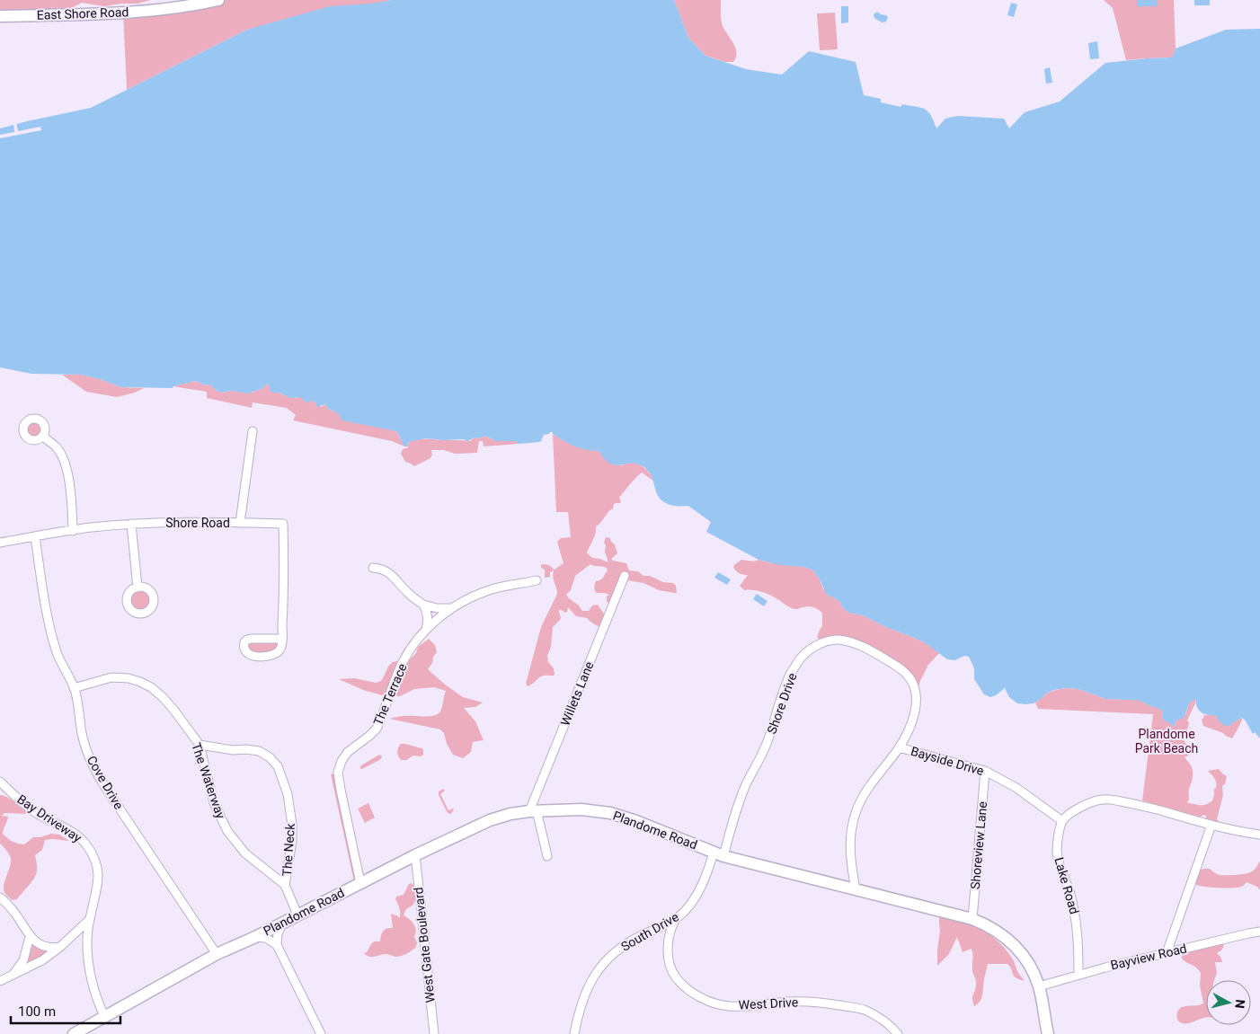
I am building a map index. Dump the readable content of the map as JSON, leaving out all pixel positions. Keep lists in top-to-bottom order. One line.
{"streets":{"main road":["East Shore Road","Plandome Road"],"street":["Shore Road","Willets Lane","The Terrace","Shore Drive","Bayside Drive","The Waterway","Cove Drive","Bay Driveway","Shoreview Lane","The Neck","Lake Road","South Drive","West Gate Boulevard","Bayview Road","West Drive"]},"crossings":[["Shore Road","Cove Drive"],["Willets Lane","Plandome Road"],["The Terrace","Plandome Road"],["Shore Drive","Bayside Drive"],["Shore Drive","Plandome Road"],["Shore Drive","South Drive"],["Bayside Drive","Shoreview Lane"],["Bayside Drive","Lake Road"],["The Waterway","Cove Drive"],["The Waterway","Plandome Road"],["The Waterway","The Neck"],["Cove Drive","Plandome Road"],["Bay Driveway","Plandome Road"],["Plandome Road","Shoreview Lane"],["Plandome Road","South Drive"],["Plandome Road","West Gate Boulevard"],["Plandome Road","Bayview Road"],["Lake Road","Bayview Road"],["South Drive","West Drive"]],"parks":["Plandome Park Beach"],"scale_bar":"100 m","north":"right"}
